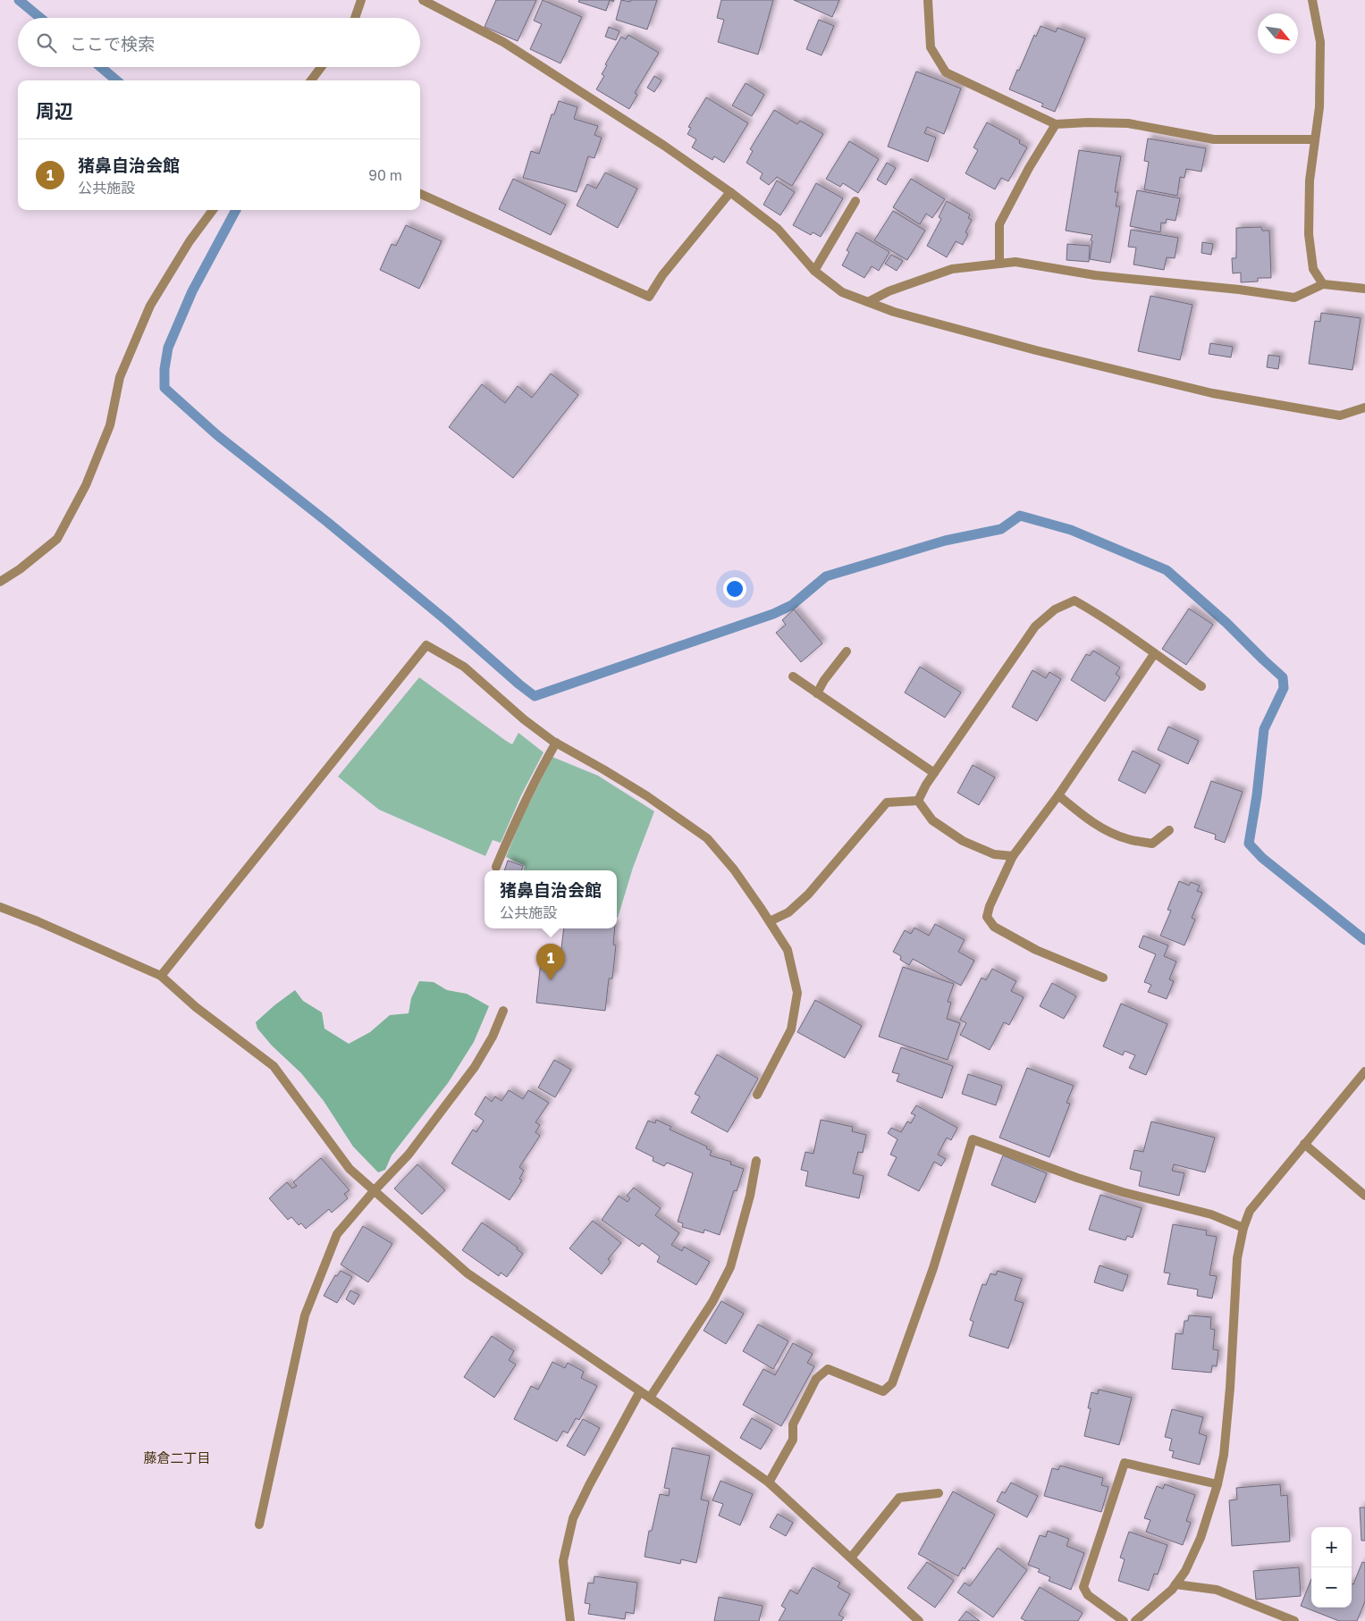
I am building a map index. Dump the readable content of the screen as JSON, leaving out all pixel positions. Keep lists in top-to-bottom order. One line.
{"districts":["藤倉二丁目"],"north":"bottom right","page":{"search":"ここで検索","heading":"周辺","list":[{"mark":"1","name":"猪鼻自治会館","note":"公共施設","value":"90 m"}],"popup":["猪鼻自治会館","公共施設"],"pins":"1","map_buttons":["+","−"]}}
